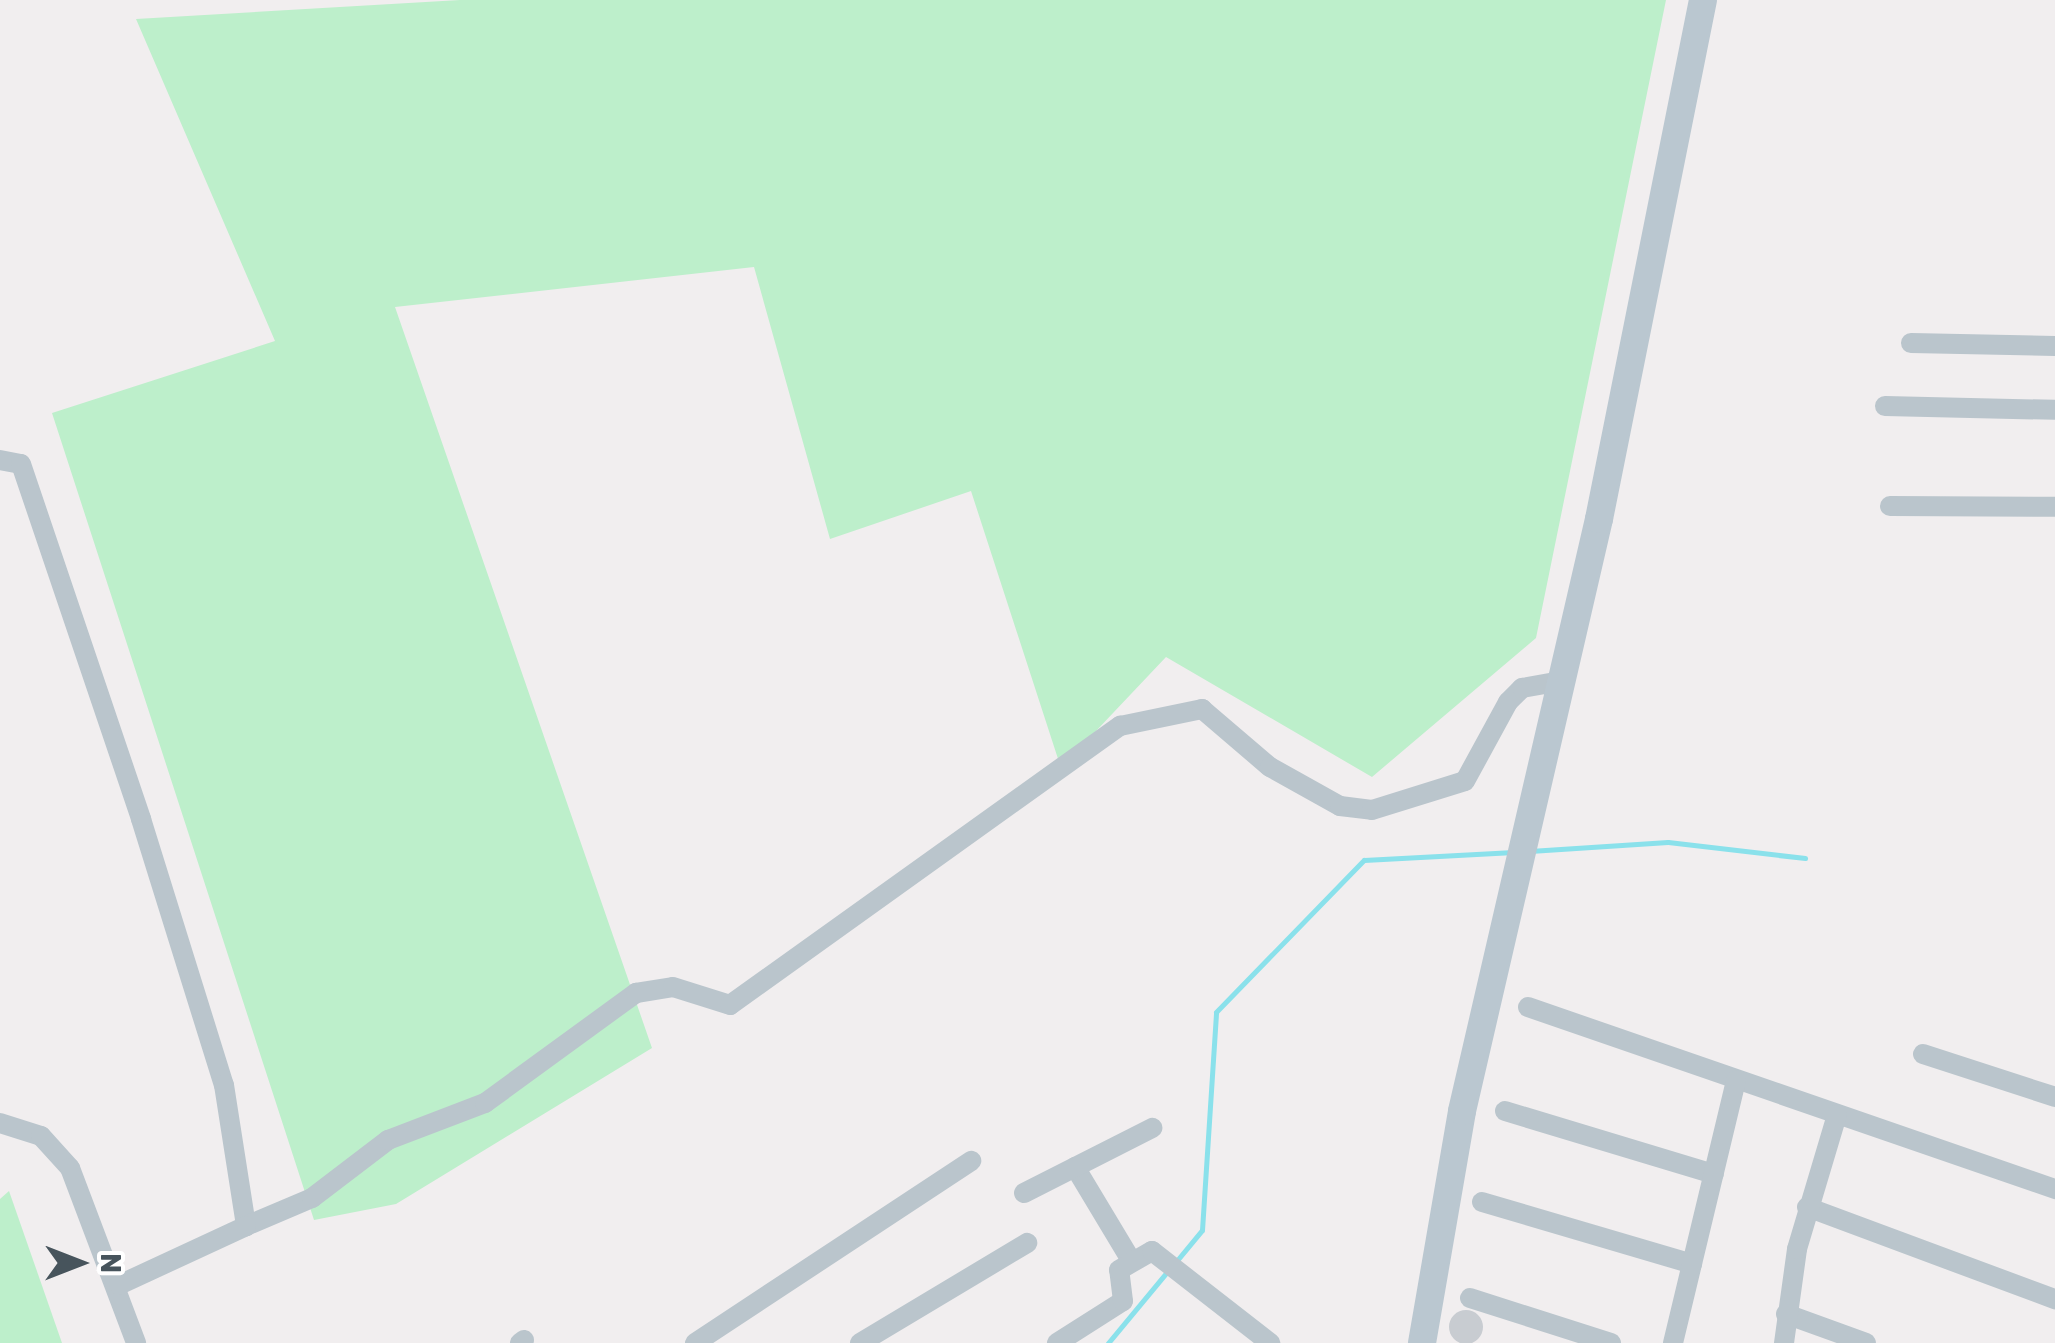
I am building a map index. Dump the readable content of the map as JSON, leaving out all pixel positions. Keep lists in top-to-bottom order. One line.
{"north":"right"}
